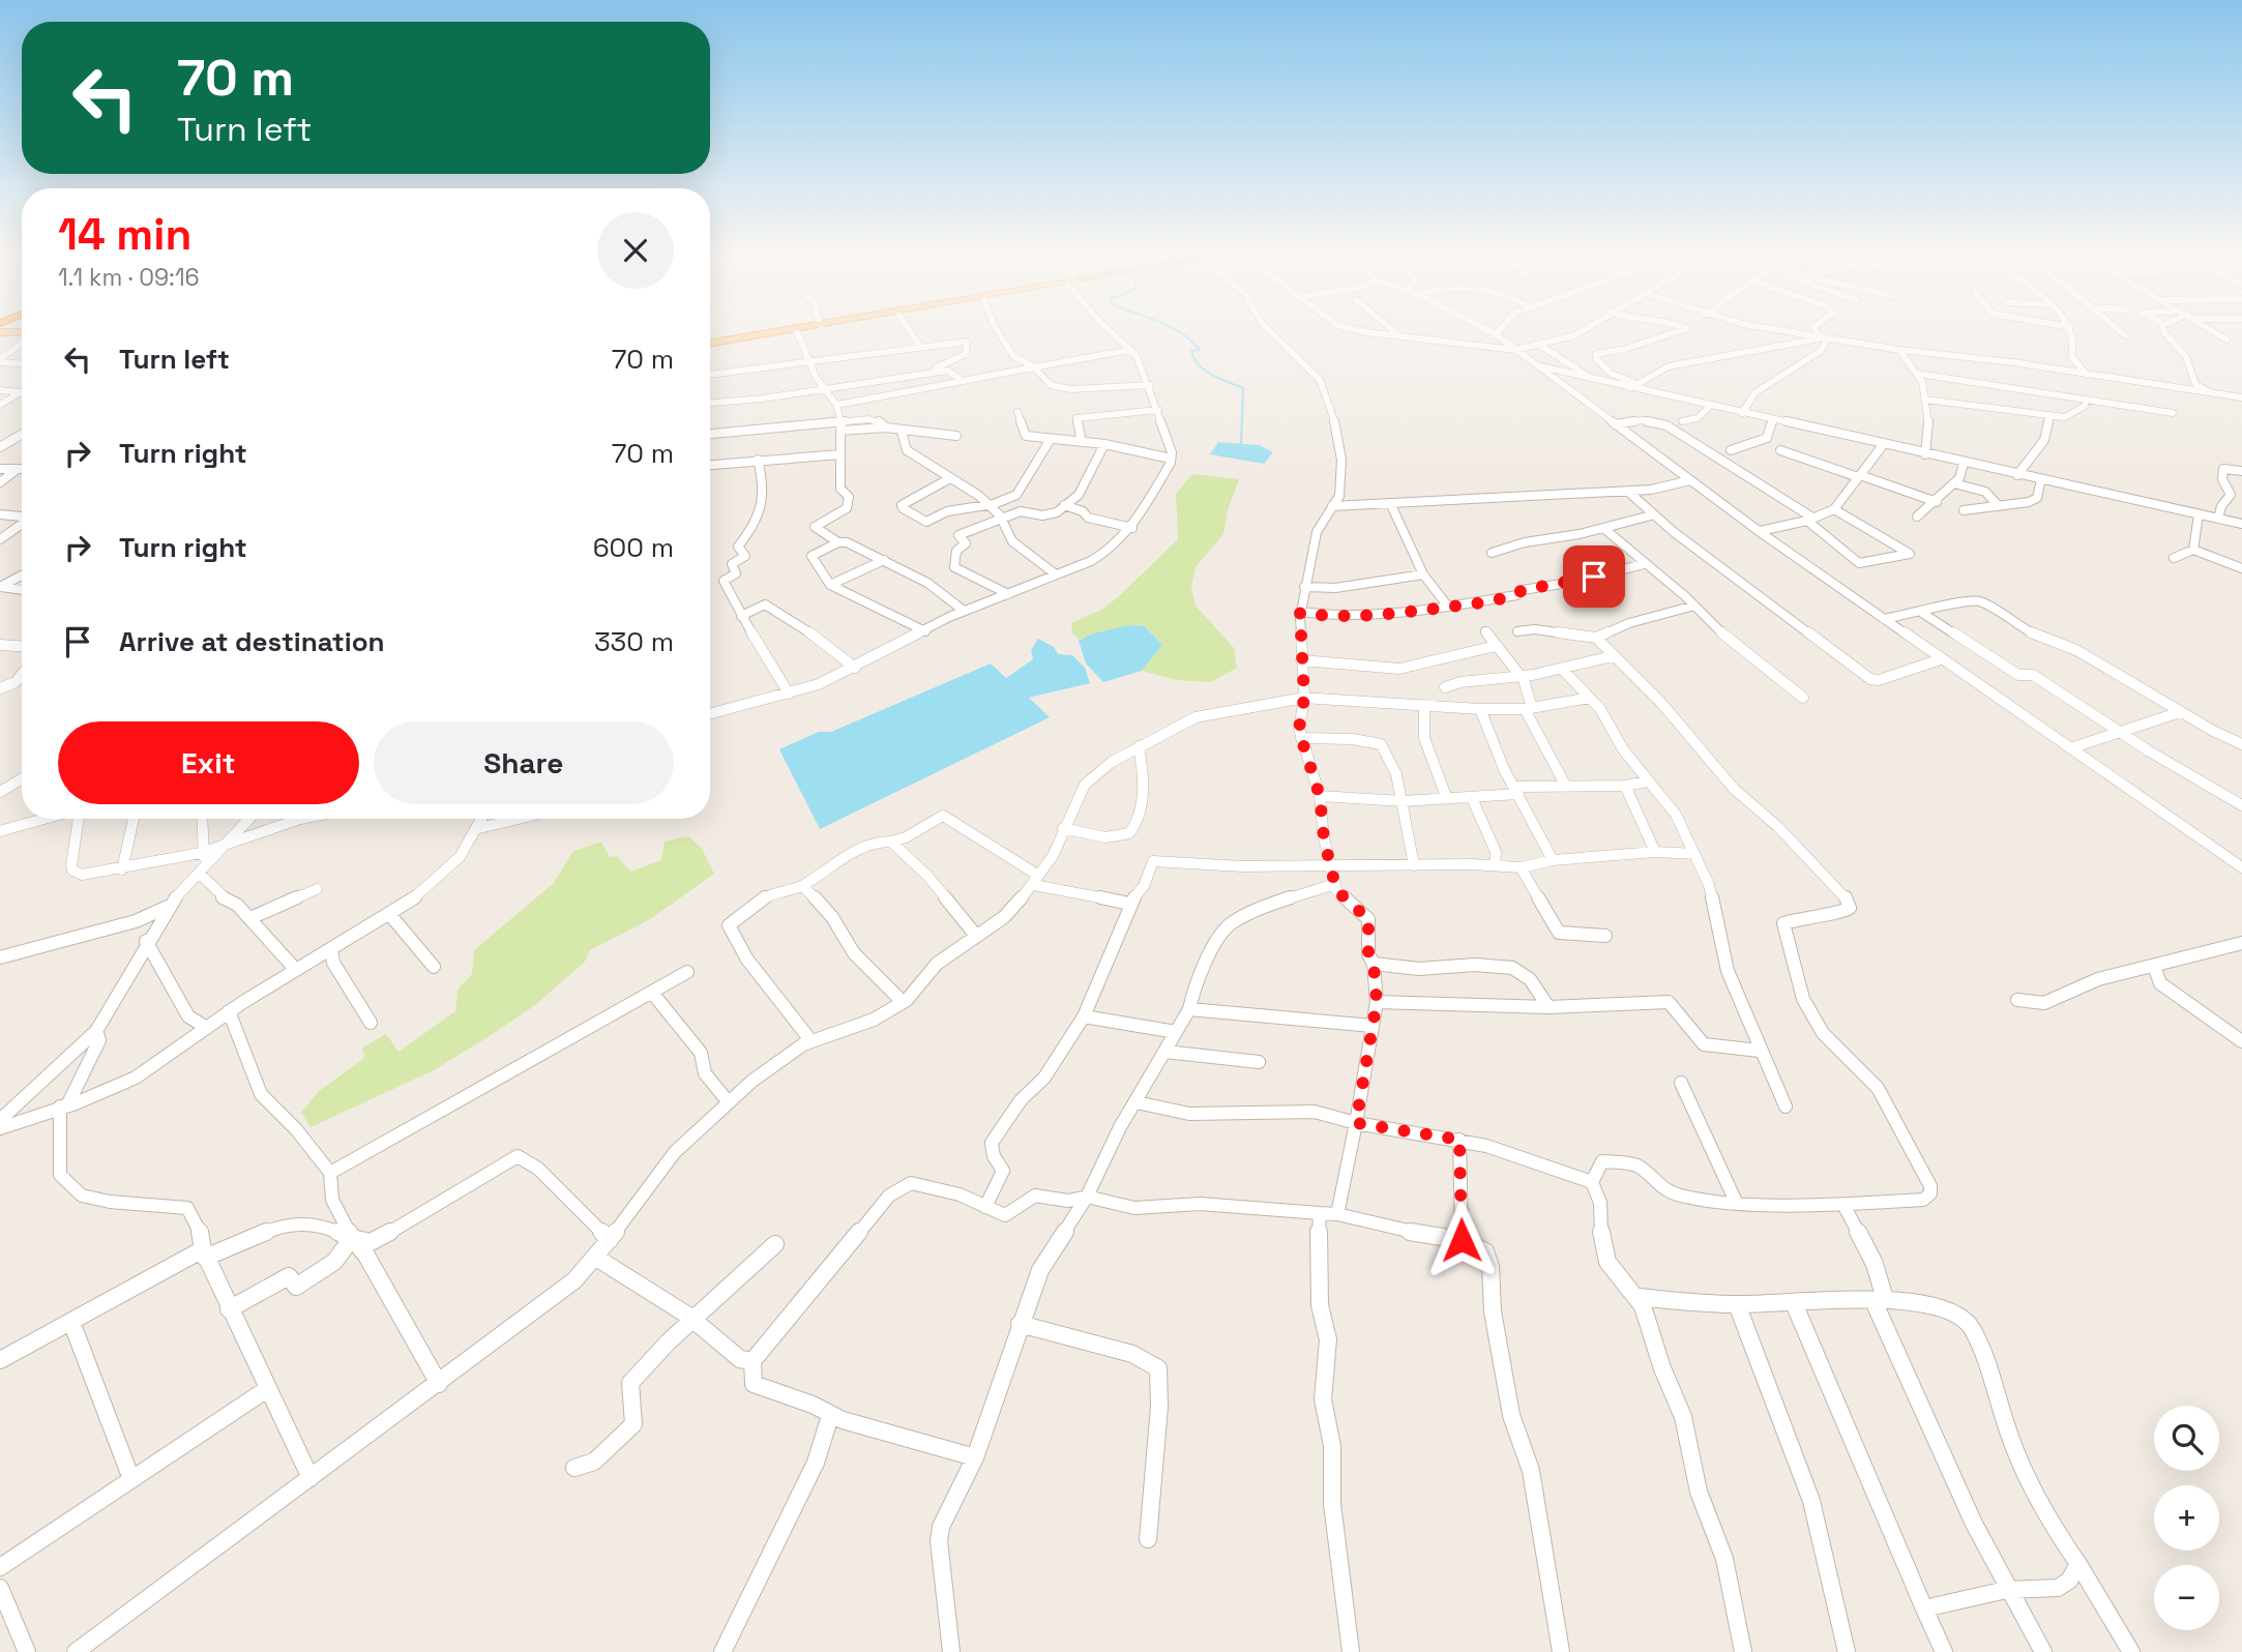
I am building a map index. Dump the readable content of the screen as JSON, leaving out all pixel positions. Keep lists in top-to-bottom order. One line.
{"page":{"turn":["70 m","Turn left"],"heading":["14 min","1.1 km · 09:16"],"list":[{"name":"Turn left","value":"70 m"},{"name":"Turn right","value":"70 m"},{"name":"Turn right","value":"600 m"},{"name":"Arrive at destination","value":"330 m"}],"buttons":["Exit","Share"],"map_buttons":["+","−"]}}
